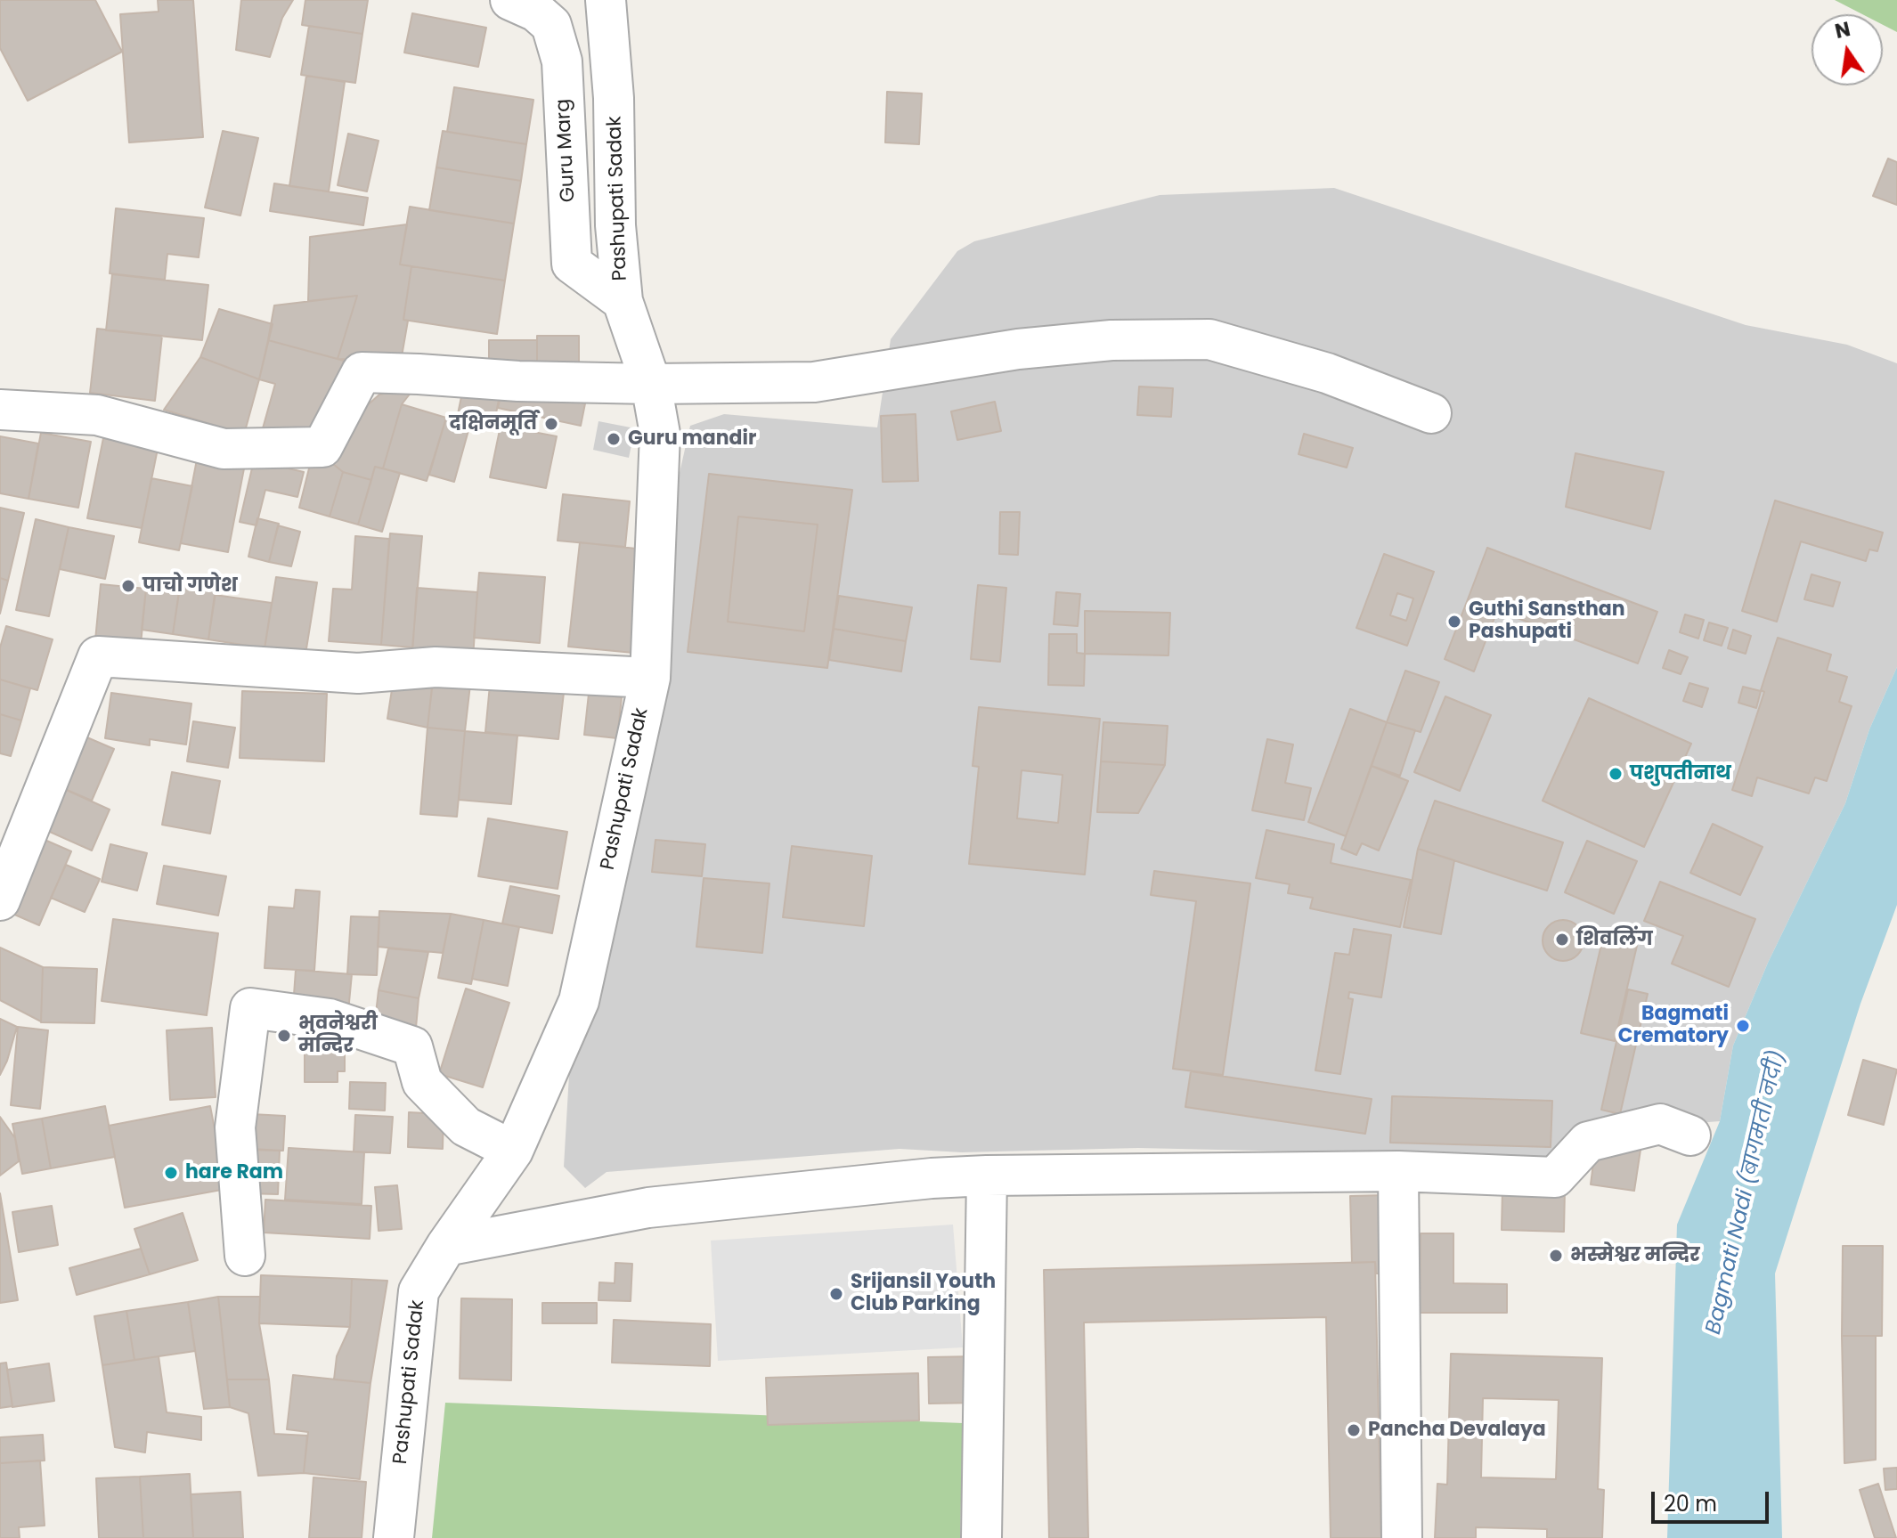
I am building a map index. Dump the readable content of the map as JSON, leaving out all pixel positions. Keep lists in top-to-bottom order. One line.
{"streets":{"street":["Guru Marg","Pashupati Sadak"]},"crossings":[["Guru Marg","Pashupati Sadak"]],"water":["Bagmati Nadi (बागमती नदी)"],"places":["दक्षिनमूर्ति","Guru mandir","पाचो गणेश","Guthi Sansthan Pashupati","पशुपतीनाथ","शिवलिंग","Bagmati Crematory","भुवनेश्वरी मन्दिर","hare Ram","भस्मेश्वर मन्दिर","Srijansil Youth Club Parking","Pancha Devalaya"],"scale_bar":"20 m","north":"top"}
